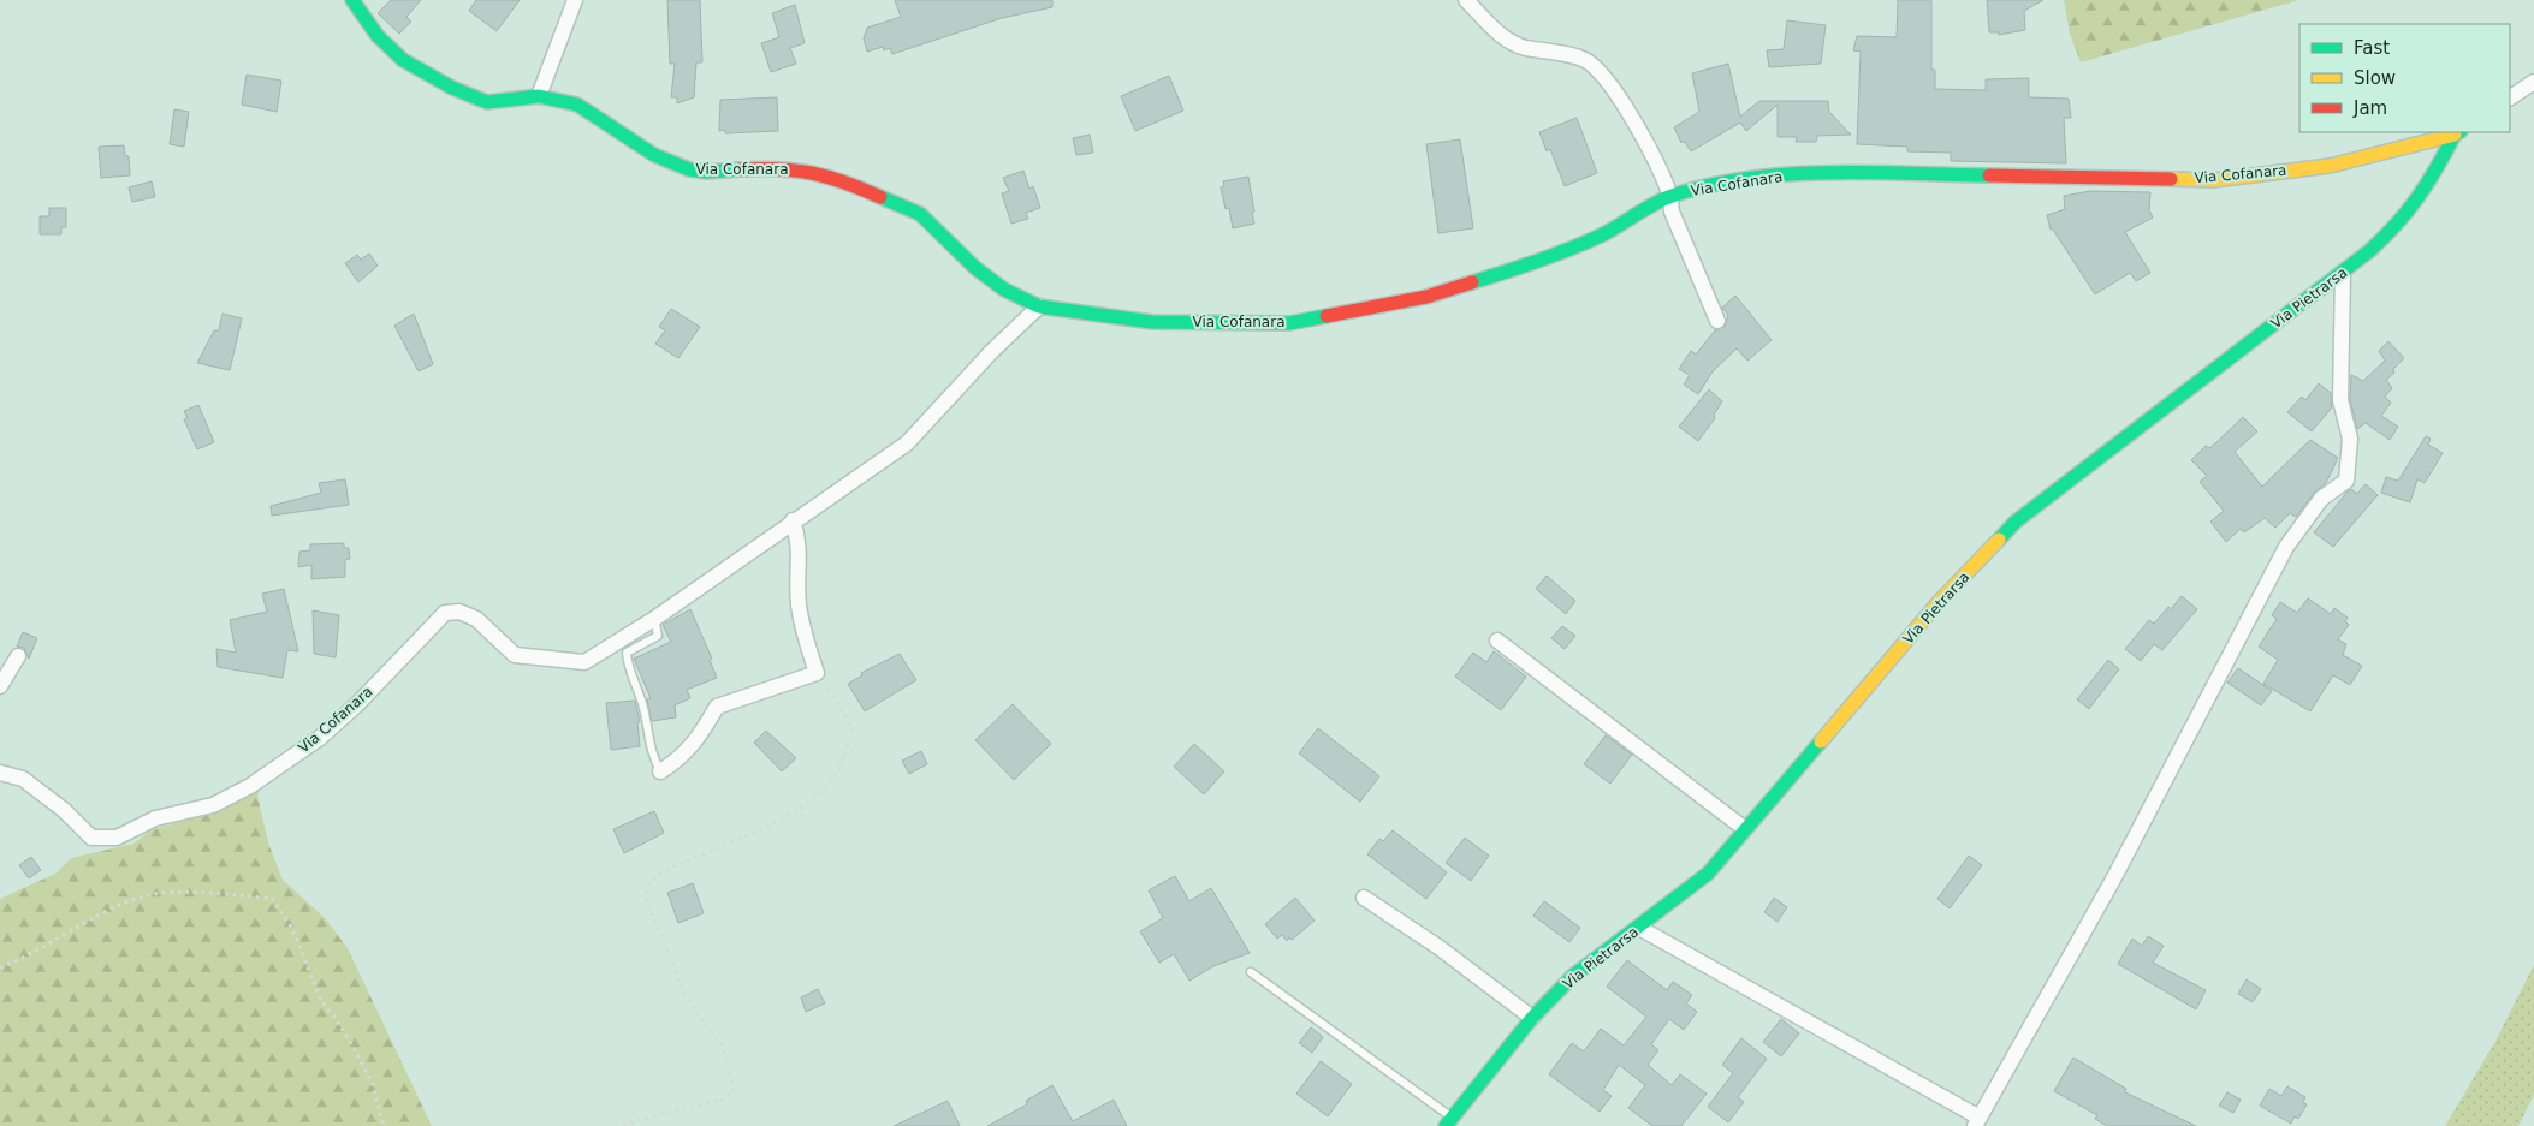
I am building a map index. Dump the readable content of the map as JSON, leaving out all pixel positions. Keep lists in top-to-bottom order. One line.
{"streets":{"street":["Via Cofanara","Via Pietrarsa"]},"crossings":[["Via Cofanara","Via Pietrarsa"]],"legend":["Fast","Slow","Jam"]}
